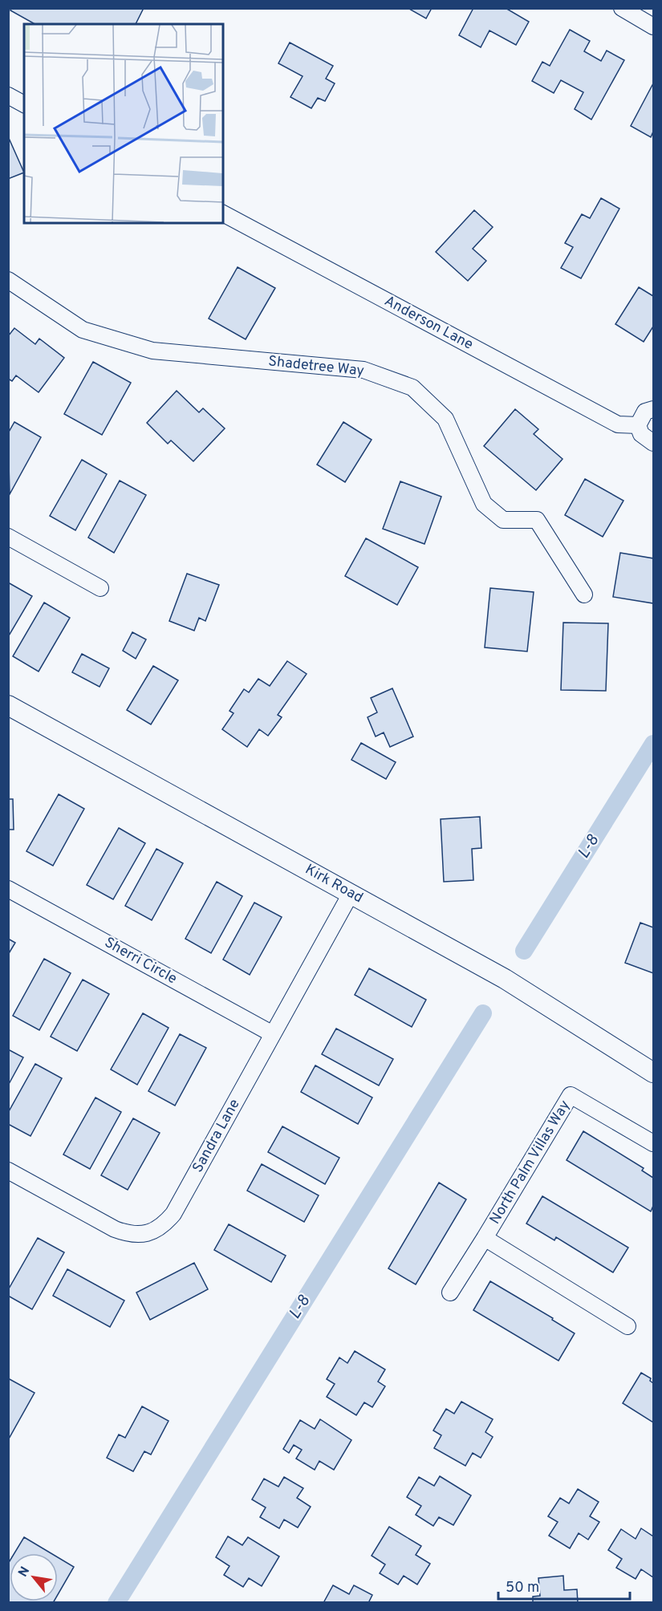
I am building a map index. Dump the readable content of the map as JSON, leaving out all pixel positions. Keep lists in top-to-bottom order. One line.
{"streets":{"street":["Anderson Lane","Shadetree Way","Kirk Road","Sherri Circle","Sandra Lane","North Palm Villas Way"]},"crossings":[["Kirk Road","Sandra Lane"],["Sherri Circle","Sandra Lane"]],"water":["L-8"],"scale_bar":"50 m","north":"top left"}
